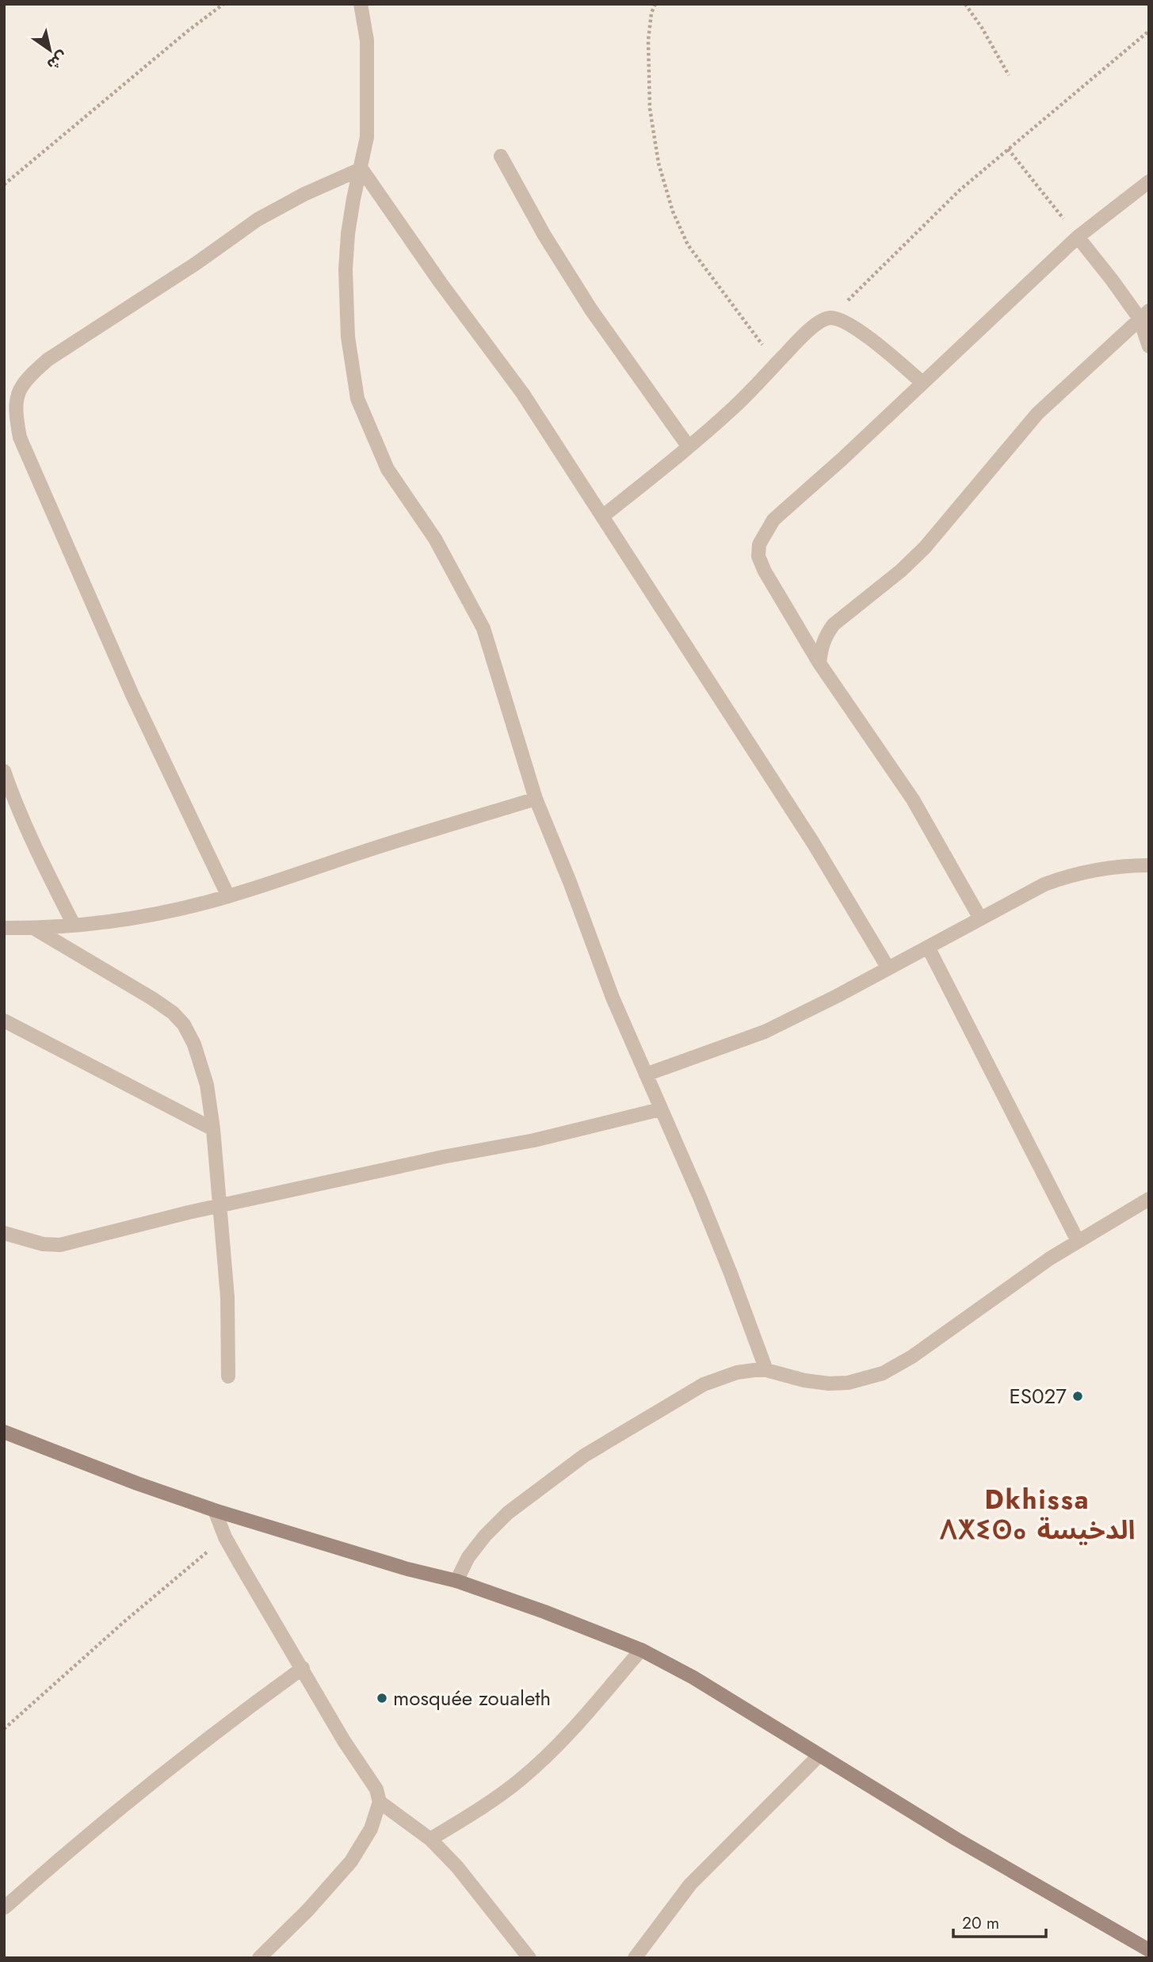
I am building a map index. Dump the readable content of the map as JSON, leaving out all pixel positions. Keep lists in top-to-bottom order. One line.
{"districts":["Dkhissa ⴷⵅⵉⵙⴰ الدخيسة"],"places":["ES027","mosquée zoualeth"],"scale_bar":"20 m","north":"bottom right"}
